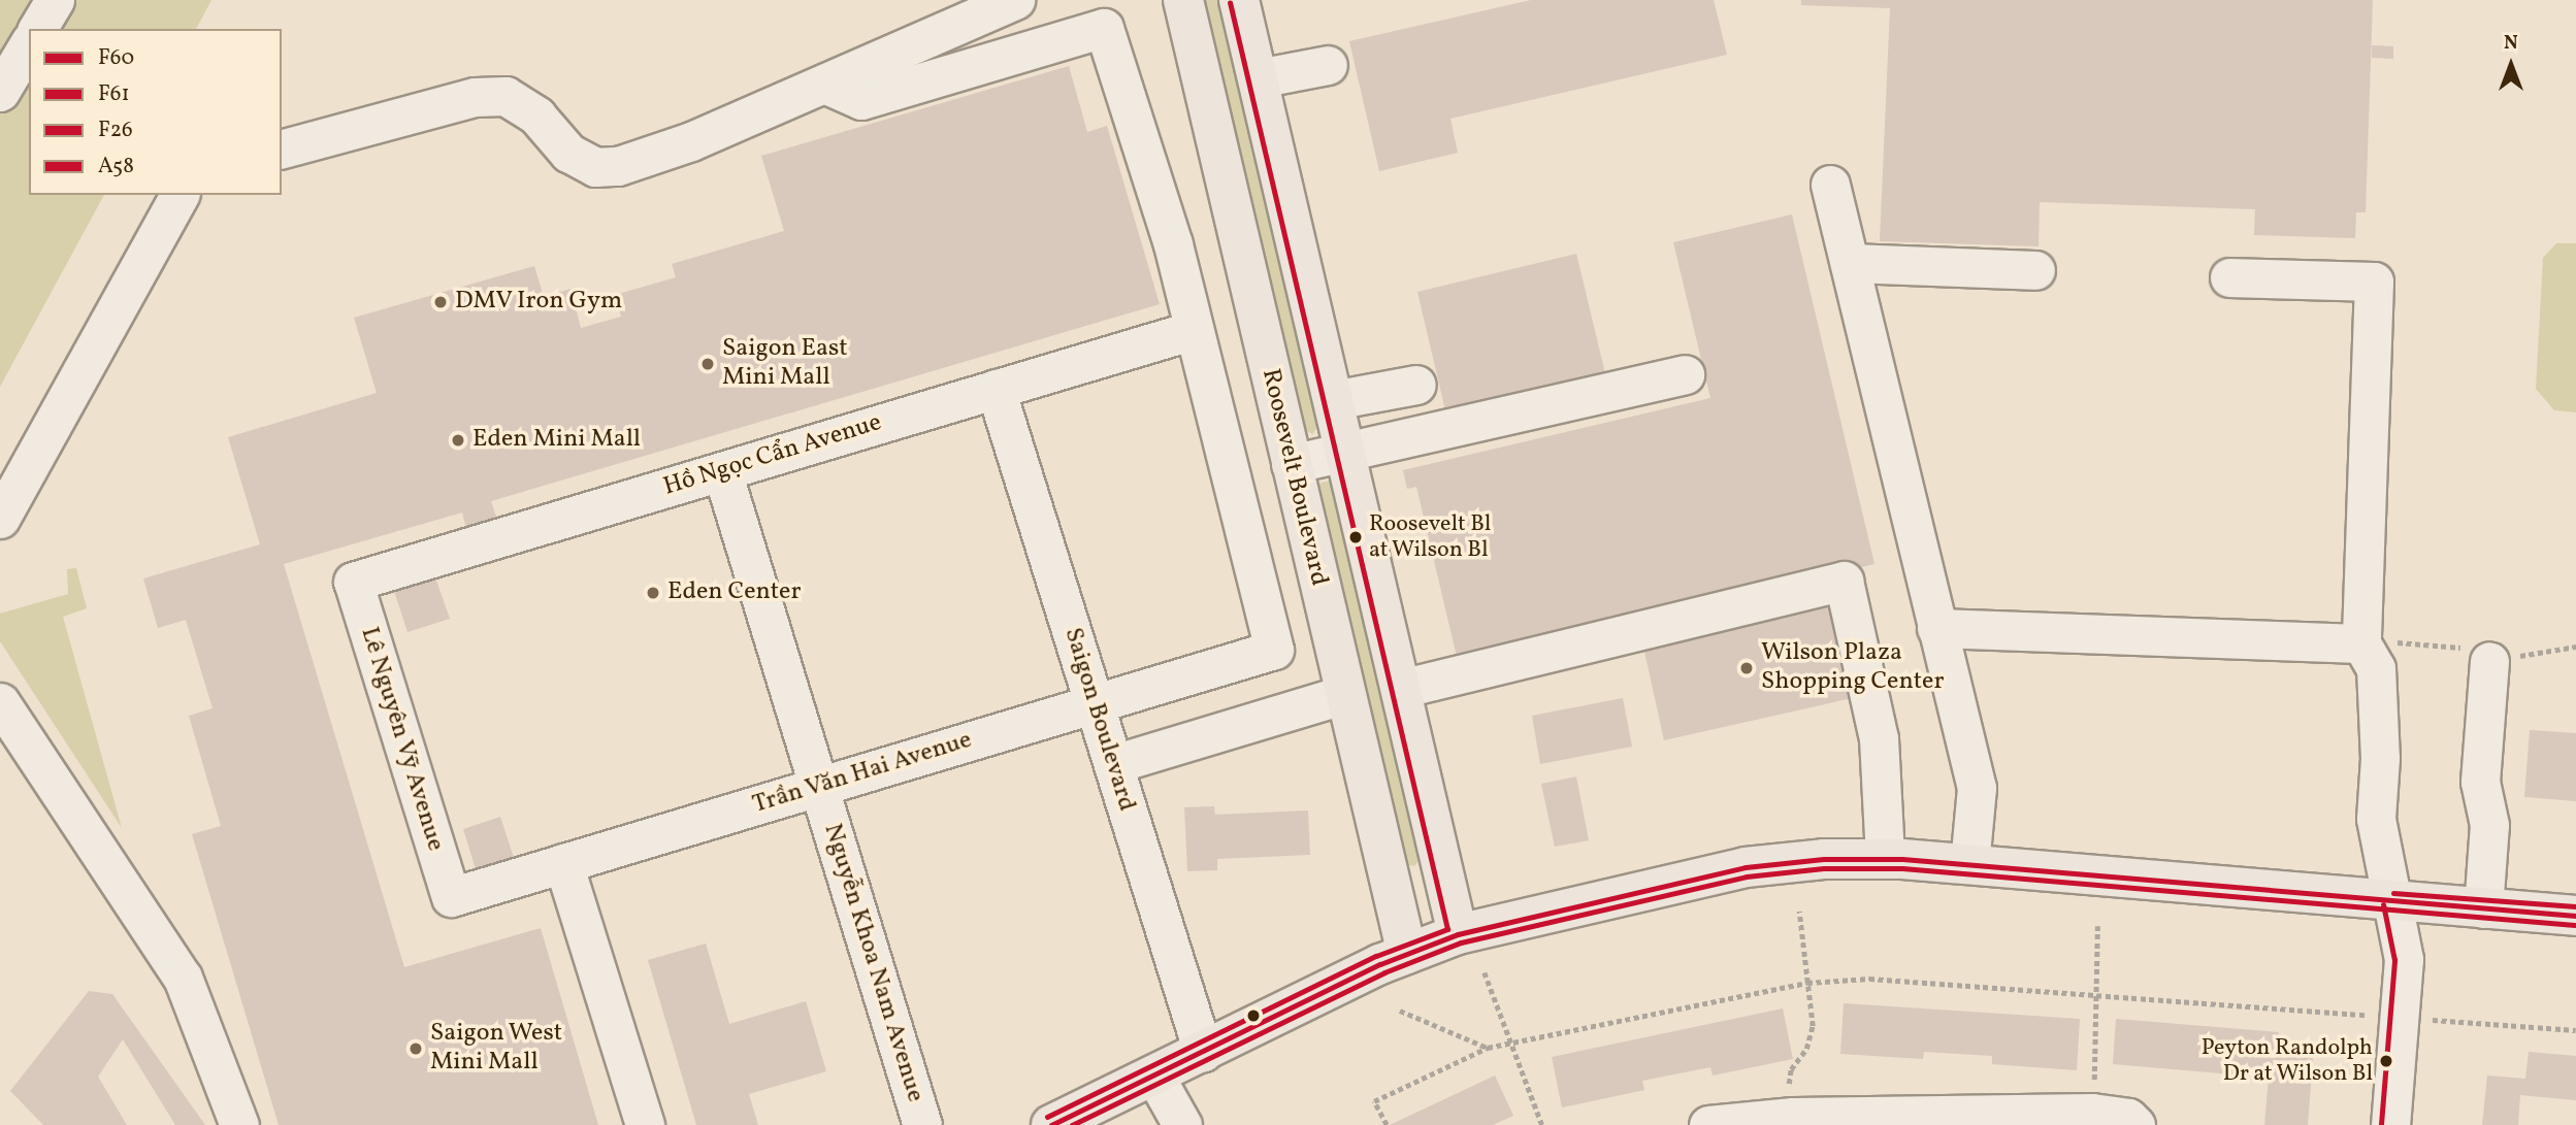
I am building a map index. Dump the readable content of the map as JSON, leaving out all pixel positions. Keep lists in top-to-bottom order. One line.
{"streets":{"main road":["Roosevelt Boulevard"],"street":["Hồ Ngọc Cẩn Avenue","Saigon Boulevard","Lê Nguyên Vỹ Avenue","Trần Văn Hai Avenue","Nguyễn Khoa Nam Avenue"]},"crossings":[["Hồ Ngọc Cẩn Avenue","Saigon Boulevard"],["Hồ Ngọc Cẩn Avenue","Lê Nguyên Vỹ Avenue"],["Hồ Ngọc Cẩn Avenue","Trần Văn Hai Avenue"],["Hồ Ngọc Cẩn Avenue","Nguyễn Khoa Nam Avenue"],["Saigon Boulevard","Trần Văn Hai Avenue"],["Lê Nguyên Vỹ Avenue","Trần Văn Hai Avenue"],["Trần Văn Hai Avenue","Nguyễn Khoa Nam Avenue"]],"places":["DMV Iron Gym","Saigon East Mini Mall","Eden Mini Mall","Roosevelt Bl at Wilson Bl","Eden Center","Wilson Plaza Shopping Center","Saigon West Mini Mall","Peyton Randolph Dr at Wilson Bl"],"lines":["transit line F26","transit line F60","transit line F61","transit line A58"],"legend":["F60","F61","F26","A58"],"north":"top"}
